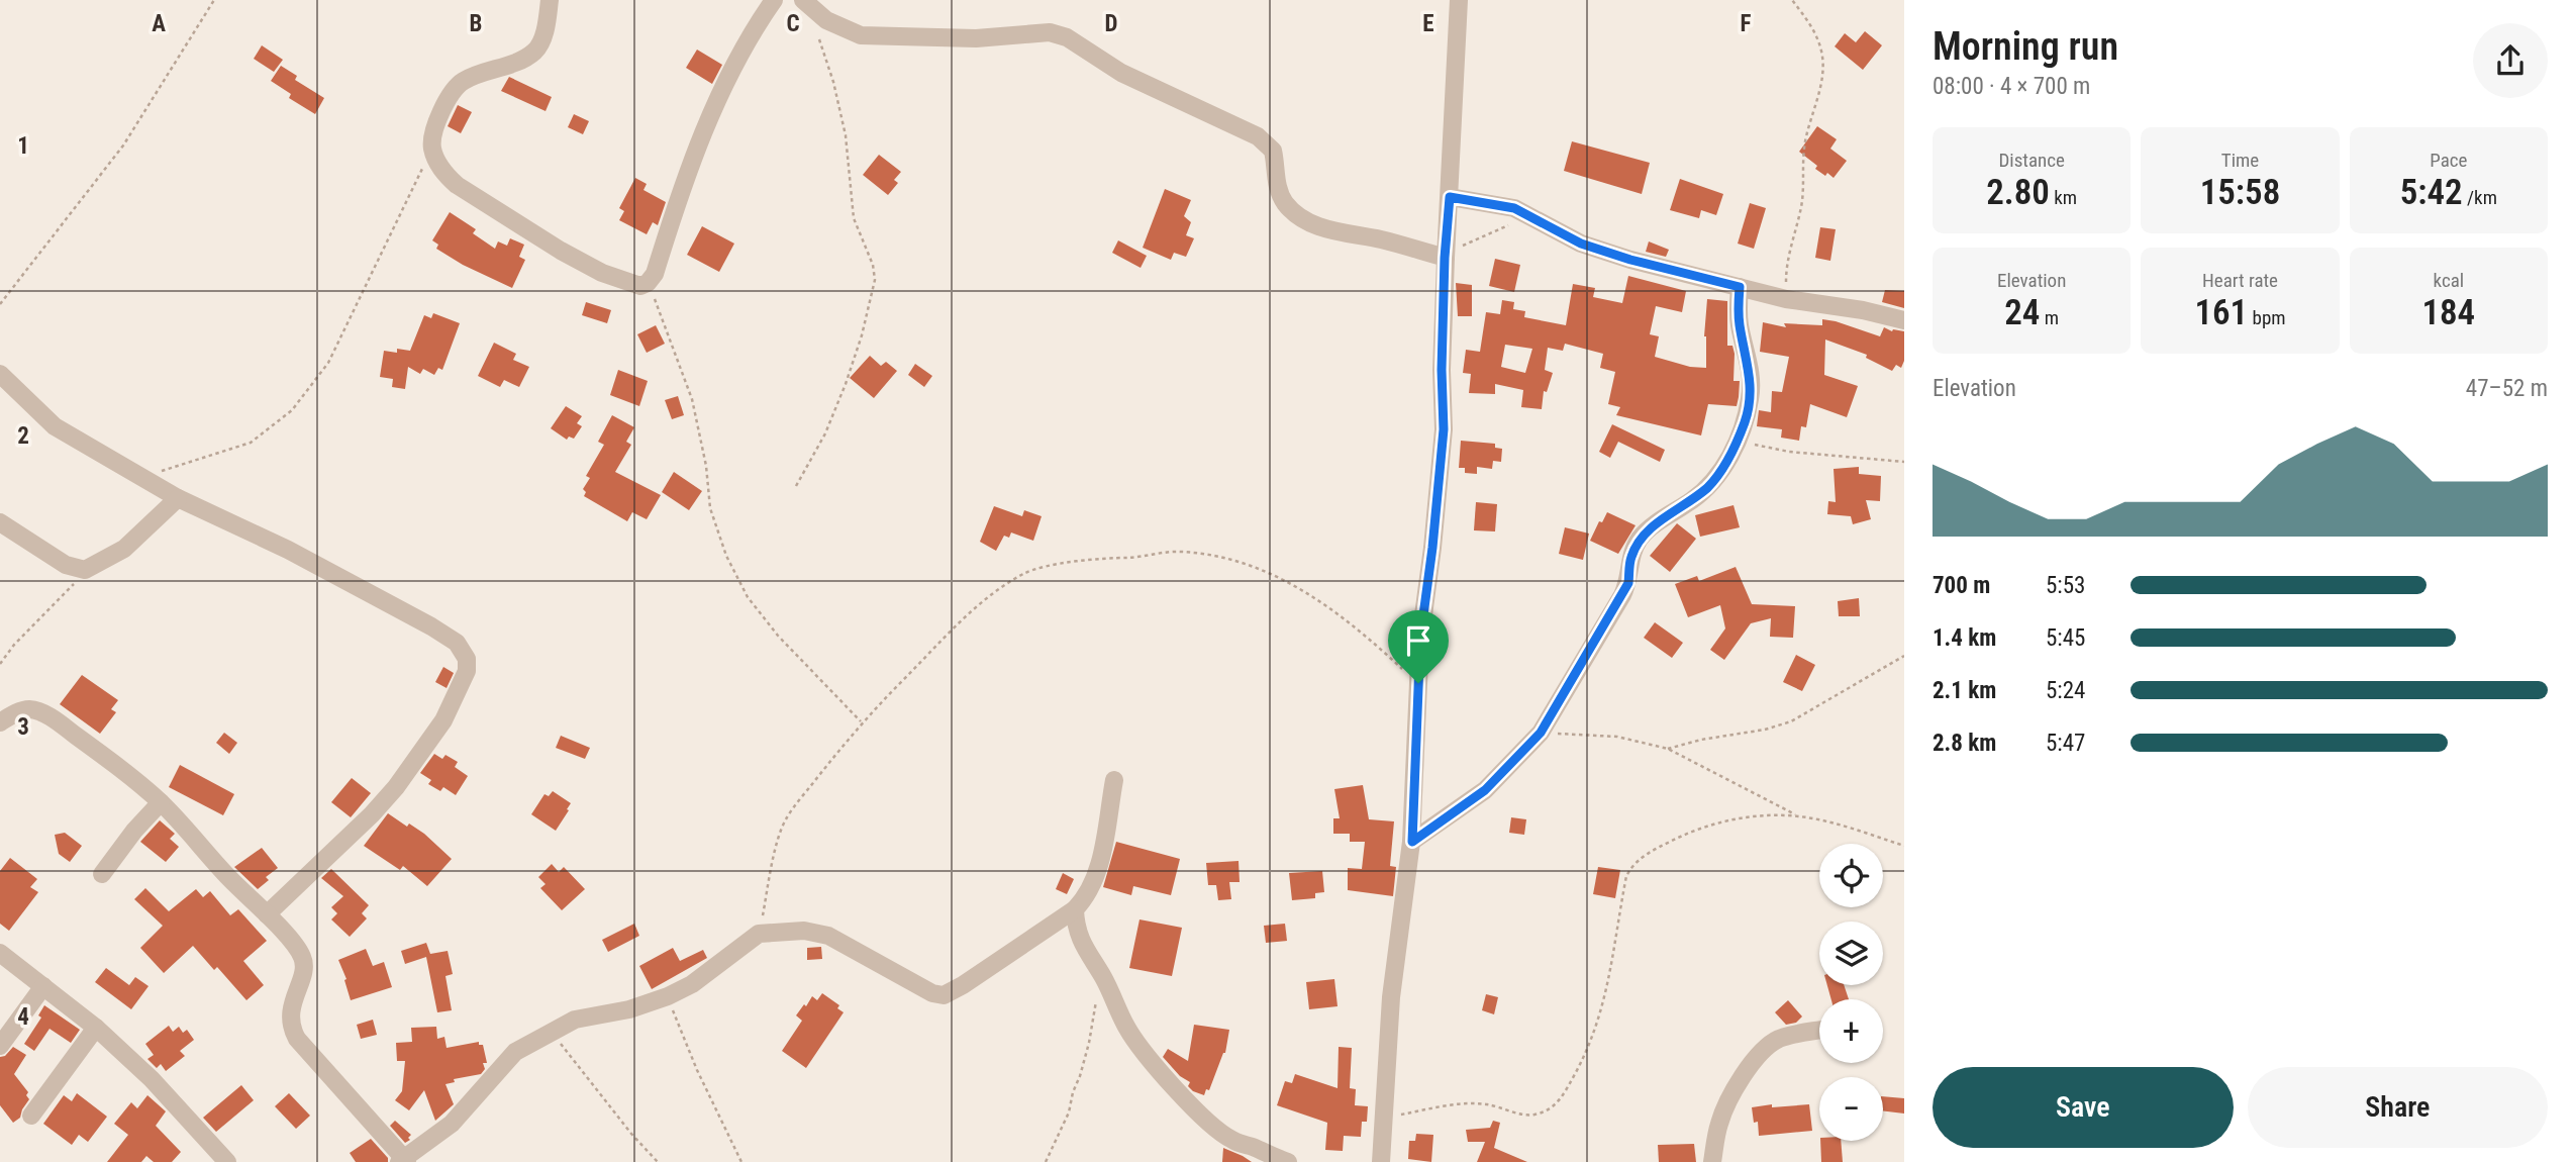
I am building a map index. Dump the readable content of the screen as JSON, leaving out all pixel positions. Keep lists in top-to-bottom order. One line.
{"page":{"heading":["Morning run","08:00 · 4 × 700 m"],"stats":[["Distance","2.80 km"],["Time","15:58"],["Pace","5:42 /km"],["Elevation","24 m"],["Heart rate","161 bpm"],["kcal","184"]],"chart":["Elevation","47–52 m"],"list":[{"name":"700 m","note":"5:53"},{"name":"1.4 km","note":"5:45"},{"name":"2.1 km","note":"5:24"},{"name":"2.8 km","note":"5:47"}],"map_buttons":["+","−"],"buttons":["Save","Share"]},"grid":{"columns":["A","B","C","D","E","F"],"rows":["1","2","3","4"]}}
